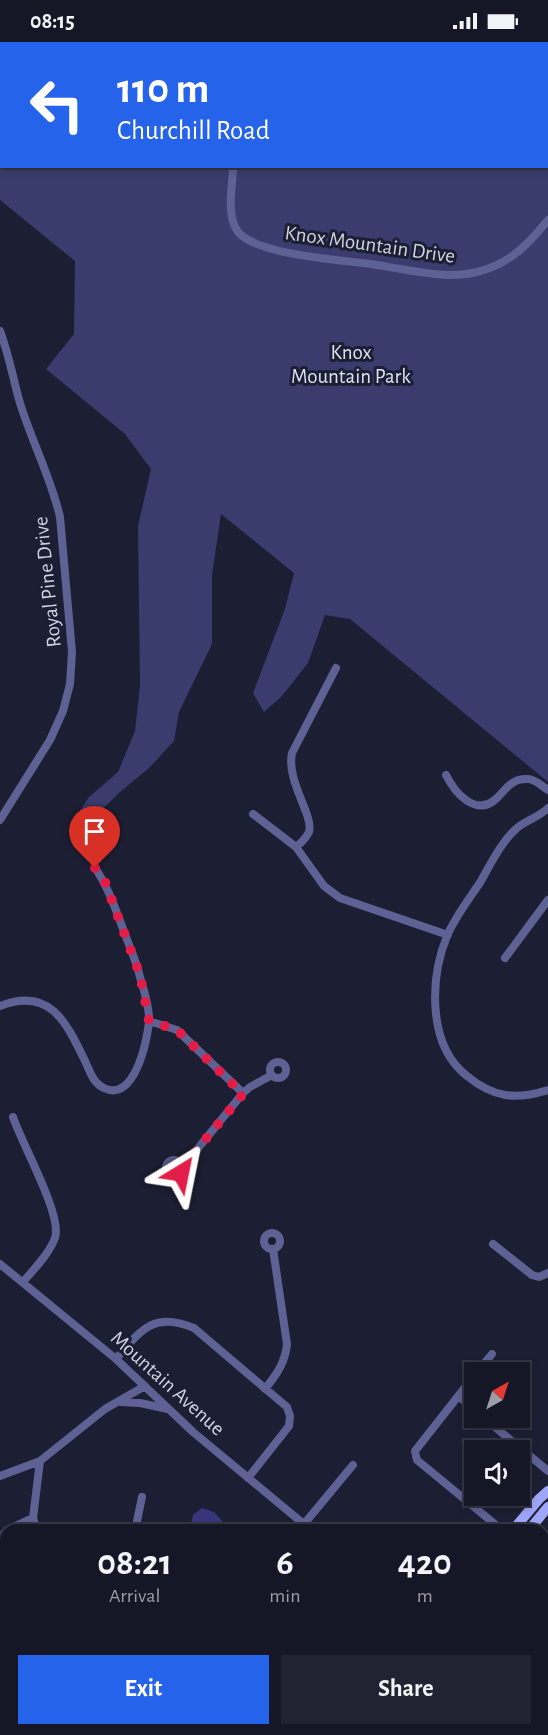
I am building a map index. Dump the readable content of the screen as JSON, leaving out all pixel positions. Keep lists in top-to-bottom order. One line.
{"streets":{"street":["Knox Mountain Drive","Royal Pine Drive","Mountain Avenue"]},"parks":["Knox Mountain Park"],"north":"top right","page":{"status":"08:15","turn":["110 m","Churchill Road"],"eta":["08:21","Arrival","6","min","420","m"],"buttons":["Exit","Share"]}}
